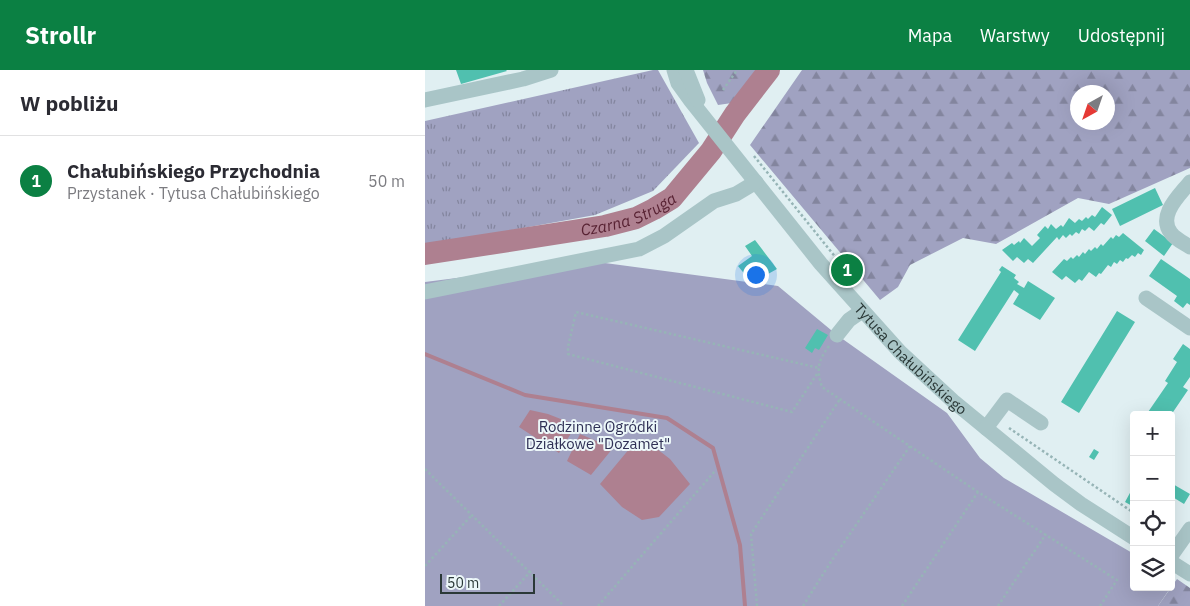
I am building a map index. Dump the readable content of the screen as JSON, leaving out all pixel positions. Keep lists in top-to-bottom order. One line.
{"streets":{"street":["Tytusa Chałubińskiego"]},"water":["Czarna Struga"],"parks":["Rodzinne Ogródki Działkowe \"Dozamet\""],"scale_bar":"50 m","north":"bottom left","page":{"header":"Strollr","nav":["Mapa","Warstwy","Udostępnij"],"heading":"W pobliżu","list":[{"mark":"1","name":"Chałubińskiego Przychodnia","note":"Przystanek · Tytusa Chałubińskiego","value":"50 m"}],"pins":"1","map_buttons":["+","−"],"scale":"50 m"}}
